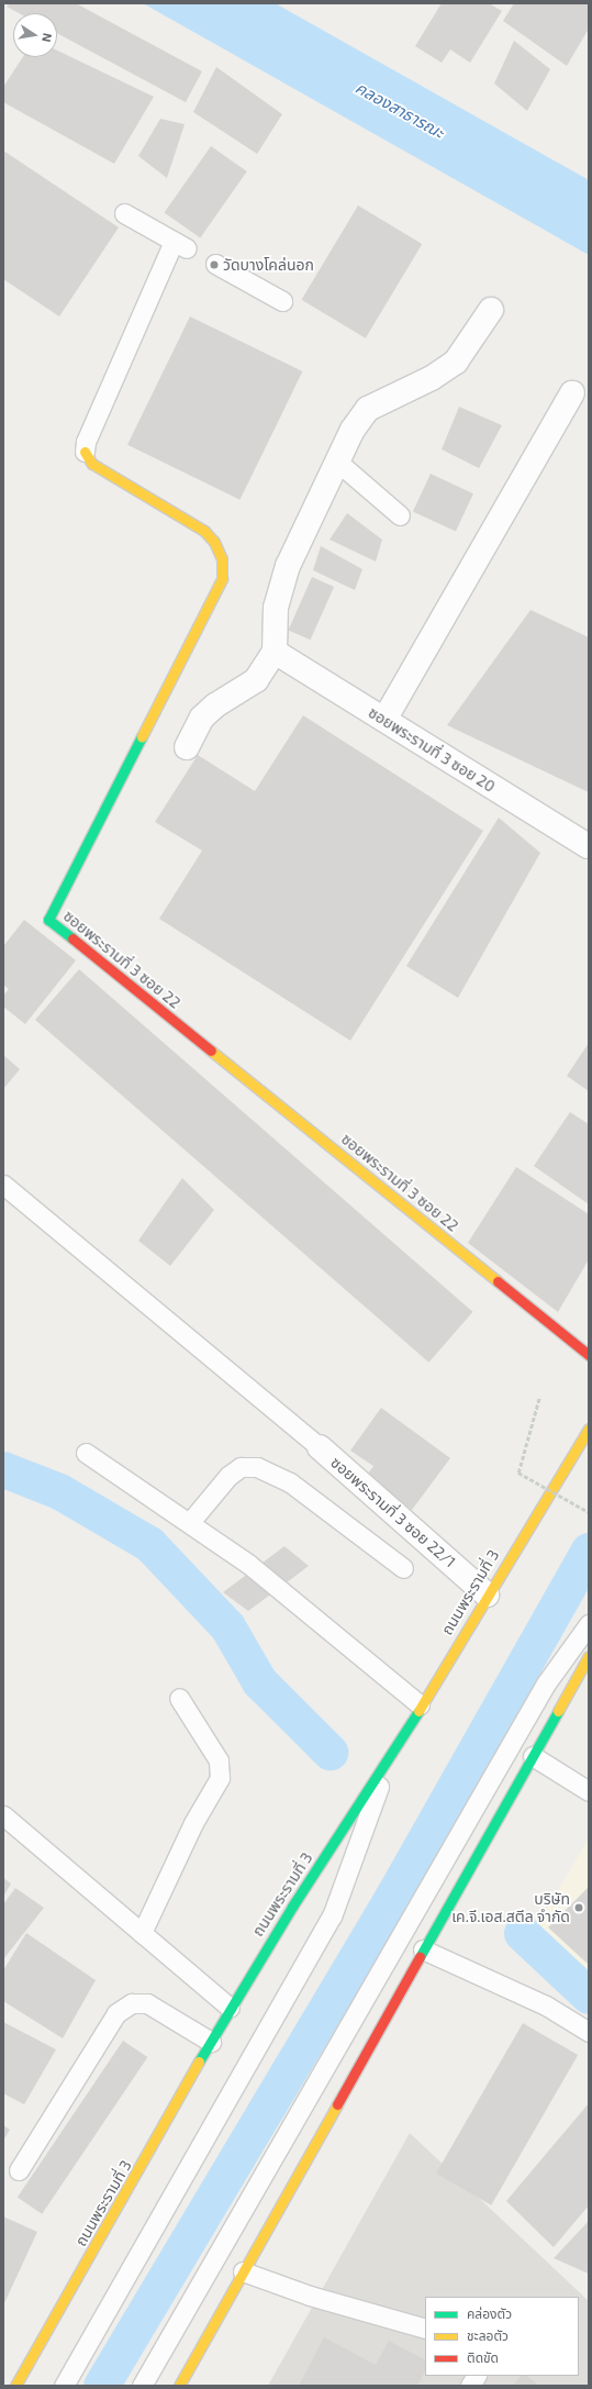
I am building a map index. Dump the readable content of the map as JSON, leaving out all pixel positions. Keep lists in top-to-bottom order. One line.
{"streets":{"main road":["ซอยพระรามที่ 3 ซอย 22","ถนนพระรามที่ 3"],"street":["ซอยพระรามที่ 3 ซอย 20","ซอยพระรามที่ 3 ซอย 22/1"]},"crossings":[["ซอยพระรามที่ 3 ซอย 22/1","ถนนพระรามที่ 3"]],"water":["คลองสาธารณะ"],"places":["วัดบางโคล่นอก","บริษัท เค.จี.เอส.สตีล จำกัด"],"legend":["คล่องตัว","ชะลอตัว","ติดขัด"],"north":"right"}
